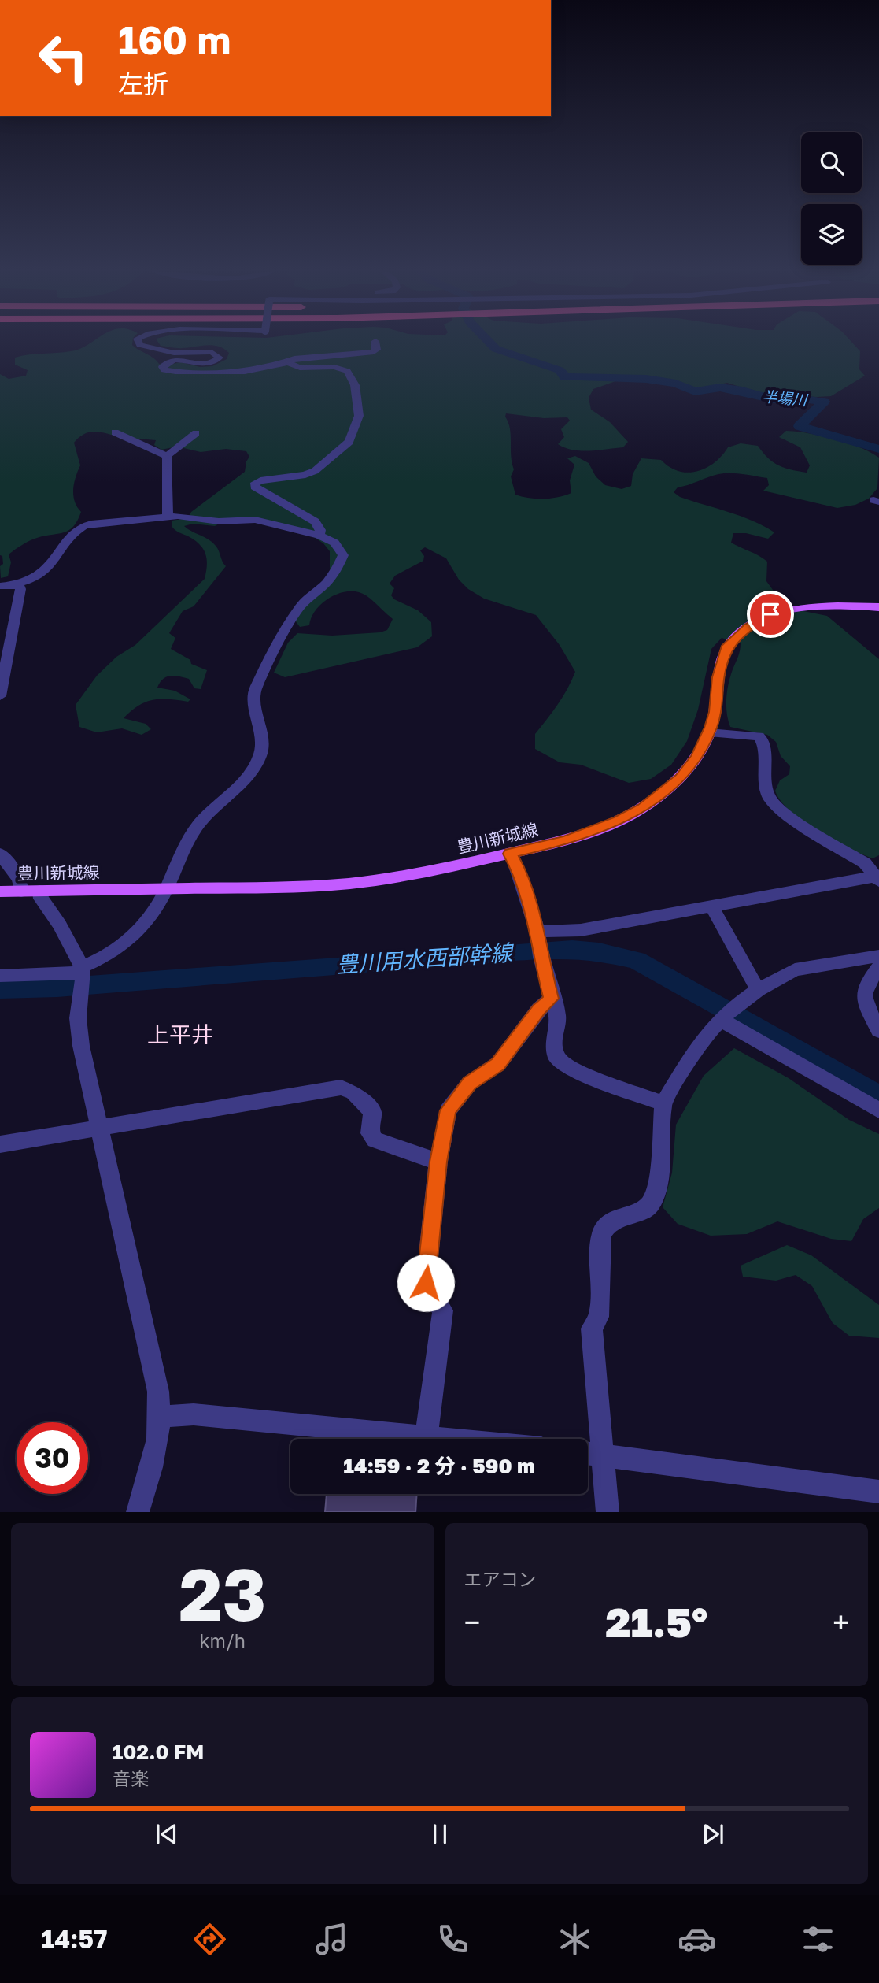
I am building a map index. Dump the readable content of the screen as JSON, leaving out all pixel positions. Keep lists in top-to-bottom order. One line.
{"streets":{"main road":["豊川新城線"]},"districts":["上平井"],"water":["半場川","豊川用水西部幹線"],"page":{"turn":["160 m","左折"],"limit":"30","trip":"14:59 · 2 分 · 590 m","tile":[["23","km/h"],"エアコン"],"heat":["−","21.5°","+"],"song":["102.0 FM","音楽"],"tabs":"14:57"}}
